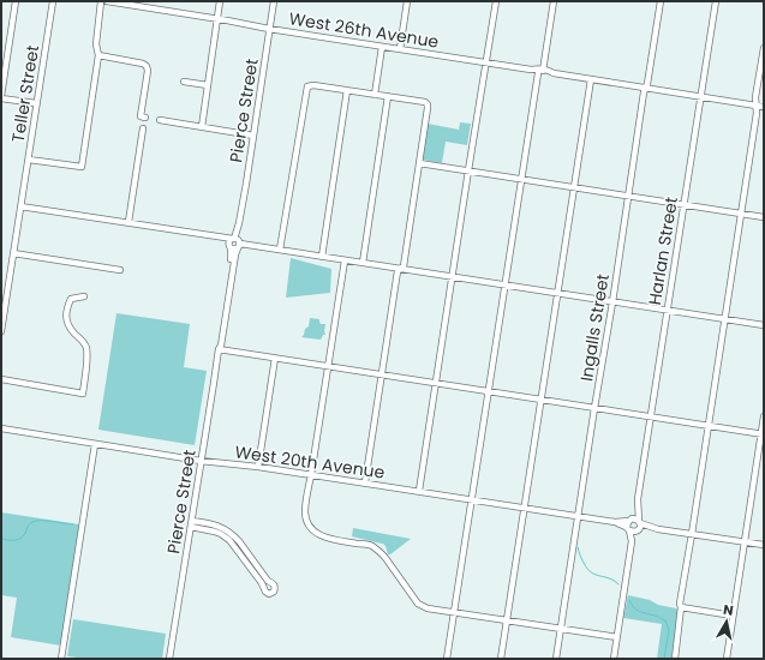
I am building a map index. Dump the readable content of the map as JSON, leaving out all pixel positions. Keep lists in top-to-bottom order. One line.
{"streets":{"street":["West 26th Avenue","Teller Street","Pierce Street","Harlan Street","Ingalls Street","West 20th Avenue"]},"crossings":[["West 26th Avenue","Pierce Street"],["West 26th Avenue","Harlan Street"],["West 26th Avenue","Ingalls Street"],["Pierce Street","West 20th Avenue"],["Harlan Street","West 20th Avenue"],["Ingalls Street","West 20th Avenue"]],"north":"top"}
